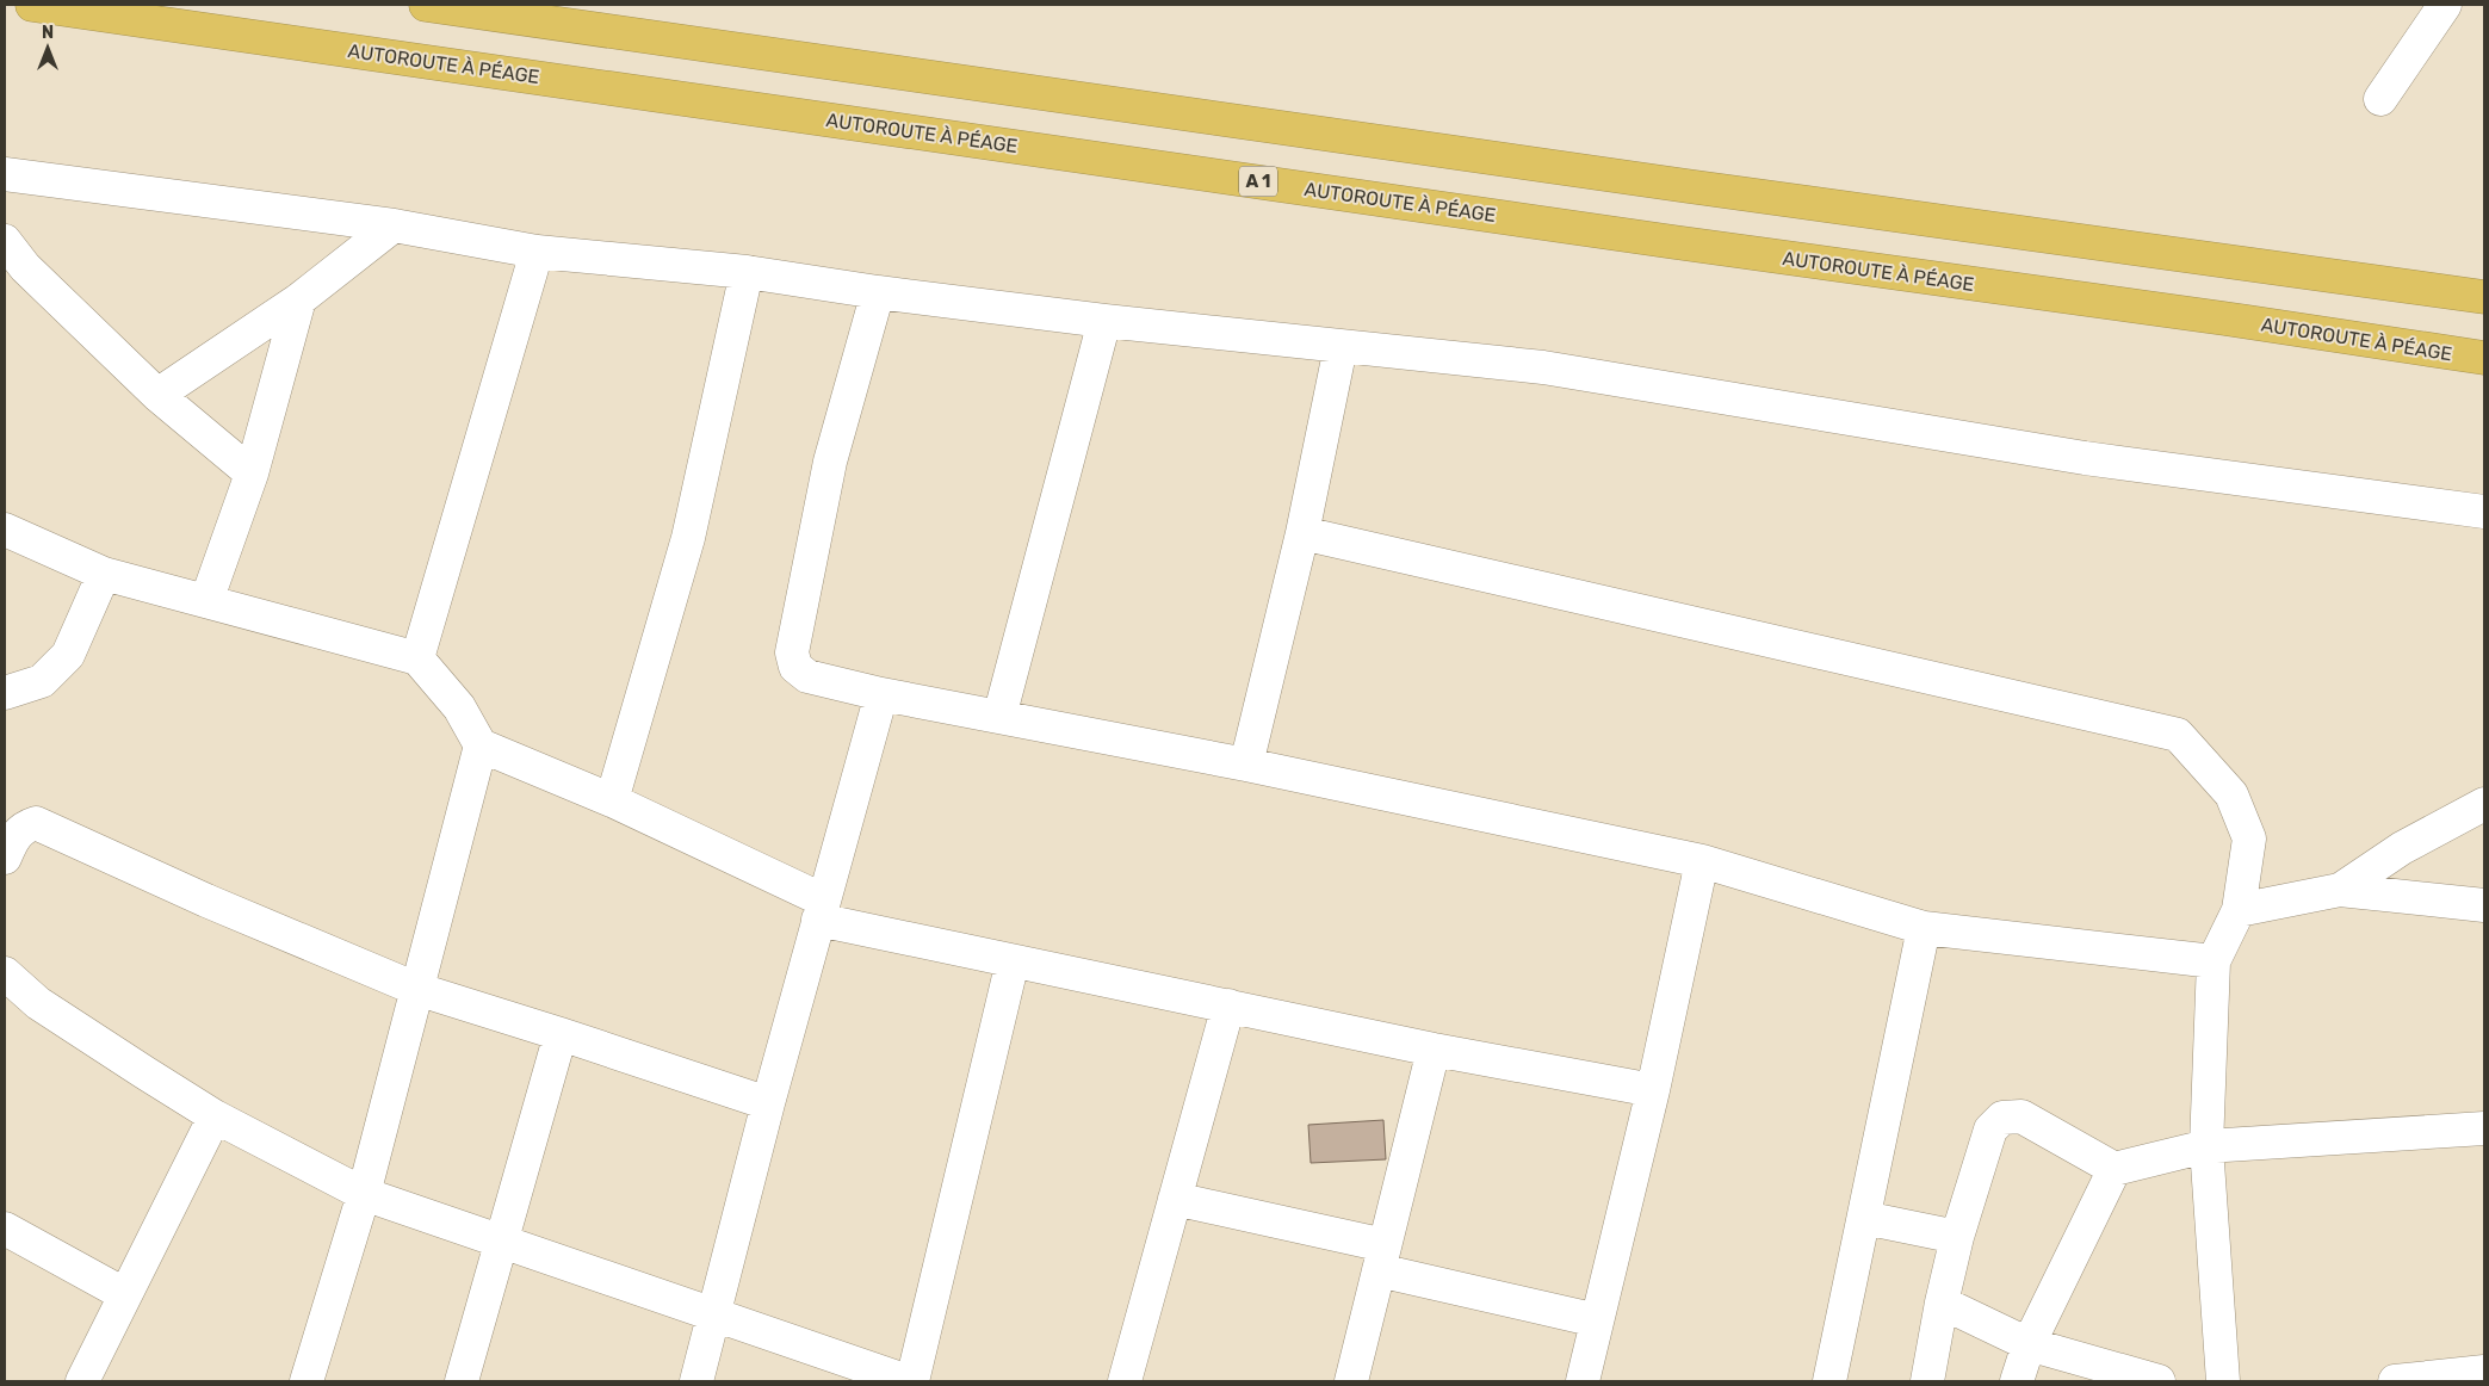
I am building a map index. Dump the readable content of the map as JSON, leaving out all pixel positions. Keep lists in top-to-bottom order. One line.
{"streets":{"highway":["AUTOROUTE À PÉAGE","A 1"]},"north":"top"}
